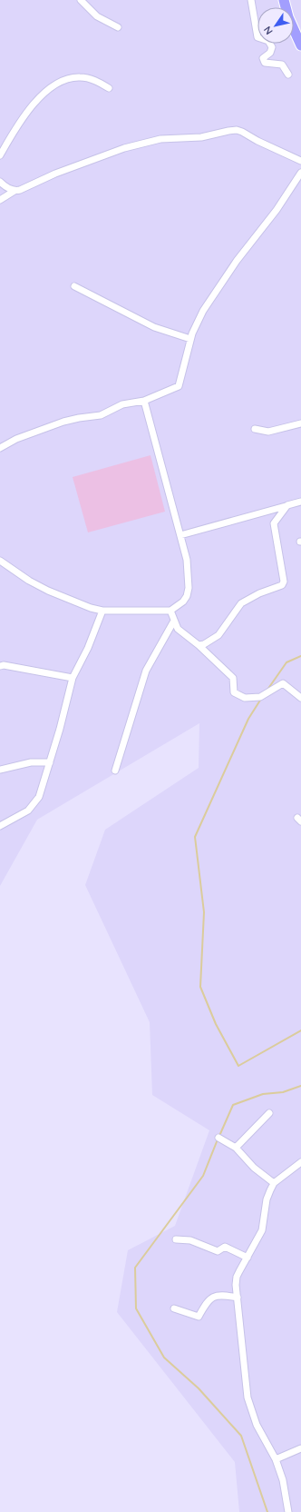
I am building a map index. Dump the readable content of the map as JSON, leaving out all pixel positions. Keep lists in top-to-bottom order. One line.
{"north":"bottom left"}
